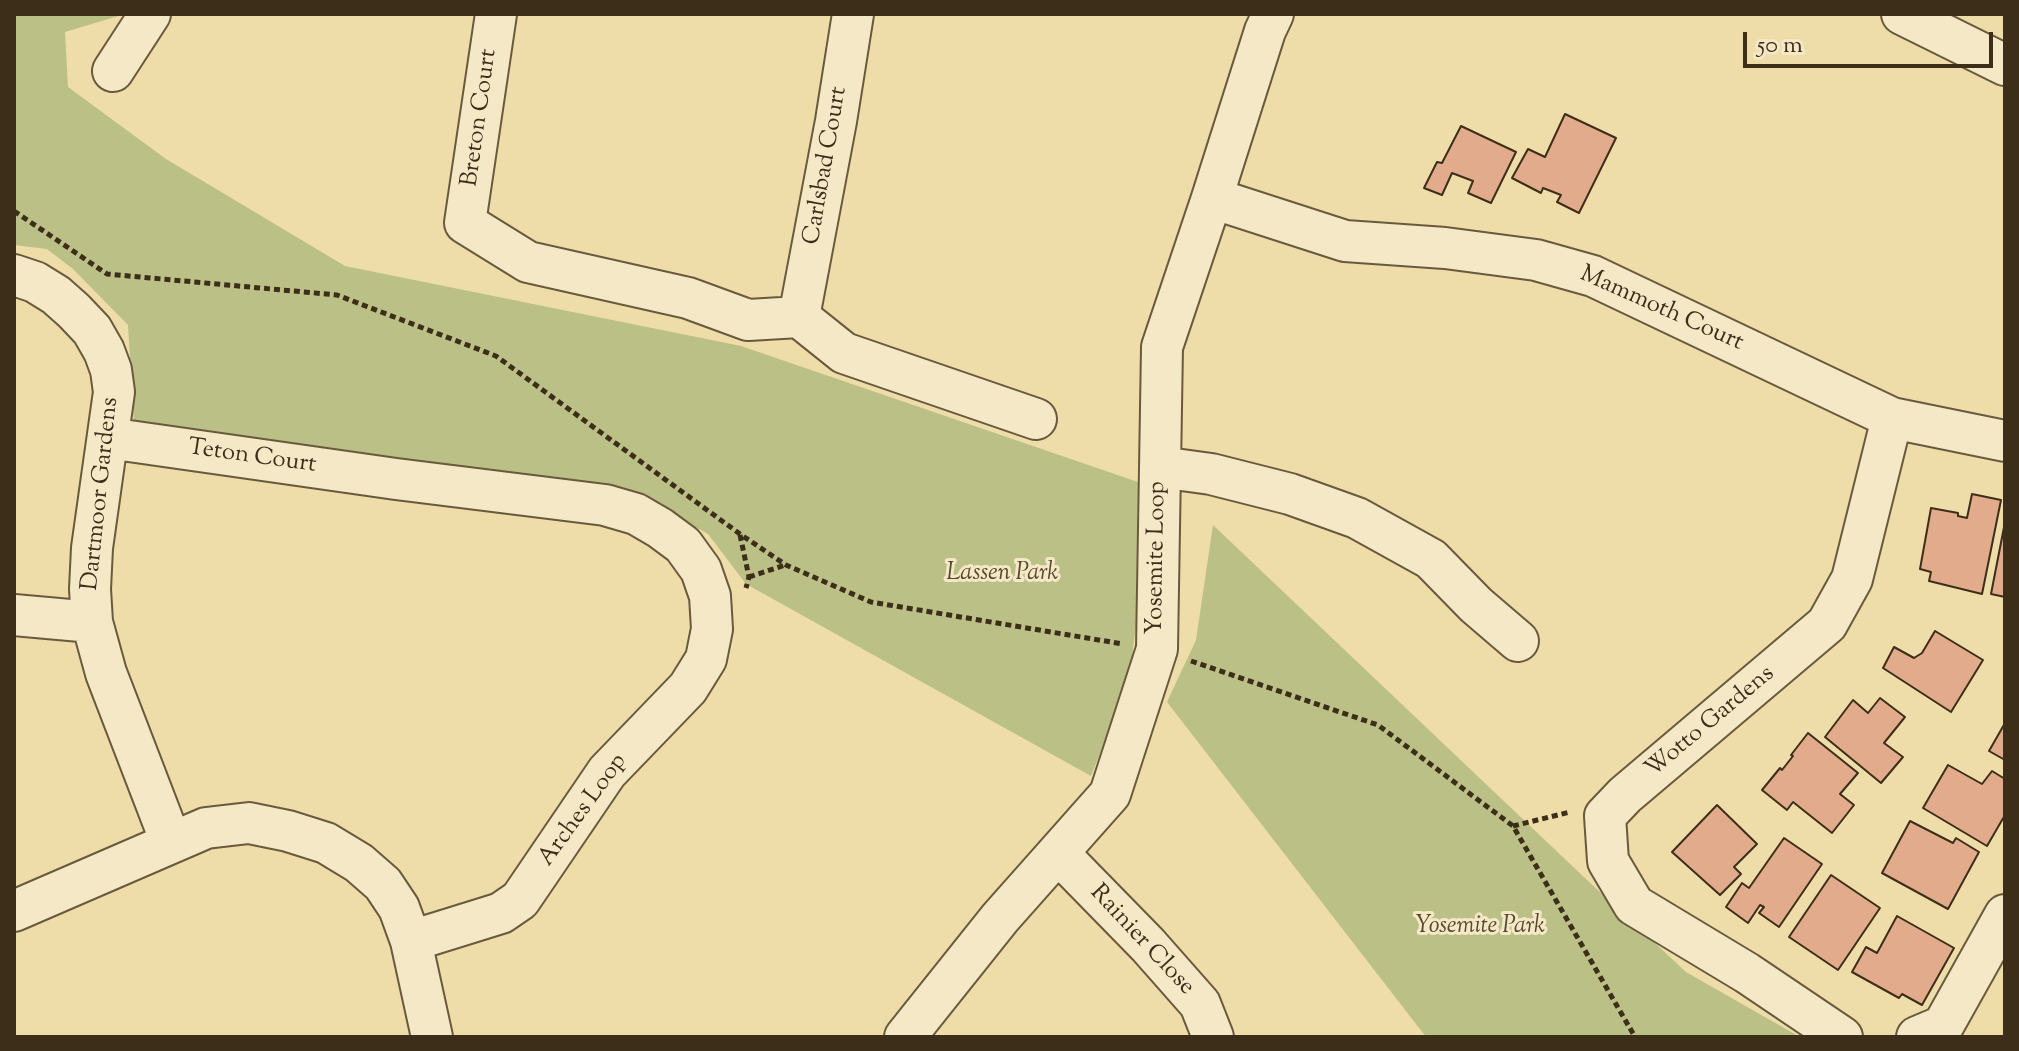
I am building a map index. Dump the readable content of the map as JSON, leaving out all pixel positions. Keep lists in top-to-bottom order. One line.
{"streets":{"street":["Breton Court","Carlsbad Court","Mammoth Court","Teton Court","Dartmoor Gardens","Yosemite Loop","Wotto Gardens","Arches Loop","Rainier Close"]},"crossings":[["Breton Court","Carlsbad Court"],["Mammoth Court","Yosemite Loop"],["Mammoth Court","Wotto Gardens"],["Teton Court","Dartmoor Gardens"],["Teton Court","Arches Loop"],["Yosemite Loop","Rainier Close"]],"parks":["Lassen Park","Yosemite Park"],"scale_bar":"50 m"}
